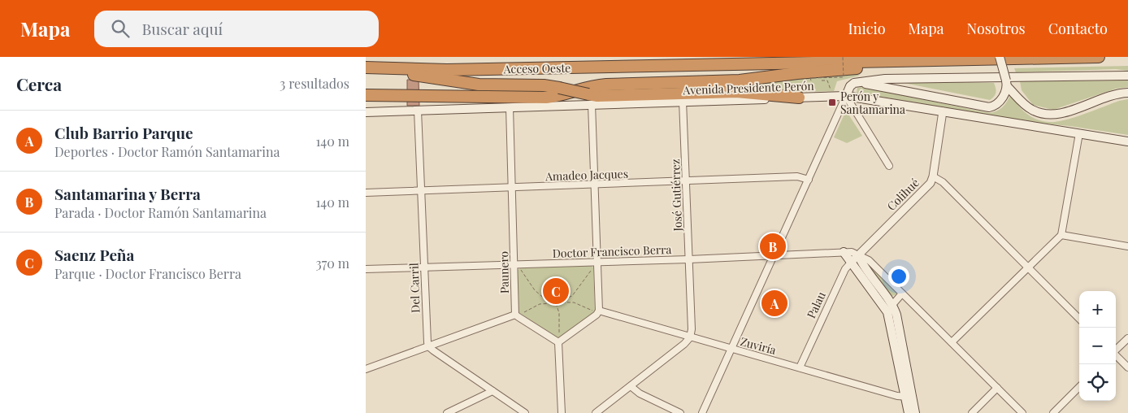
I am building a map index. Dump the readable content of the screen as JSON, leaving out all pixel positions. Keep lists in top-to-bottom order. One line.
{"streets":{"highway":["Acceso Oeste"],"main road":["Avenida Presidente Perón"],"street":["Amadeo Jacques","Colihué","José Gutiérrez","Doctor Francisco Berra","Paunero","Del Carril","Palau","Zuviría"]},"crossings":[["Avenida Presidente Perón","Colihué"],["Avenida Presidente Perón","José Gutiérrez"],["Avenida Presidente Perón","Paunero"],["Avenida Presidente Perón","Del Carril"],["Amadeo Jacques","José Gutiérrez"],["Amadeo Jacques","Paunero"],["Amadeo Jacques","Del Carril"],["Colihué","Doctor Francisco Berra"],["Colihué","Palau"],["José Gutiérrez","Doctor Francisco Berra"],["José Gutiérrez","Zuviría"],["Doctor Francisco Berra","Paunero"],["Doctor Francisco Berra","Del Carril"],["Doctor Francisco Berra","Palau"],["Palau","Zuviría"]],"places":{"transit":["Perón y Santamarina"]},"page":{"header":"Mapa","search":"Buscar aquí","nav":["Inicio","Mapa","Nosotros","Contacto"],"heading":["Cerca","3 resultados"],"list":[{"mark":"A","name":"Club Barrio Parque","note":"Deportes · Doctor Ramón Santamarina","value":"140 m"},{"mark":"B","name":"Santamarina y Berra","note":"Parada · Doctor Ramón Santamarina","value":"140 m"},{"mark":"C","name":"Saenz Peña","note":"Parque · Doctor Francisco Berra","value":"370 m"}],"pins":["B","C","A"],"map_buttons":["+","−"]}}
